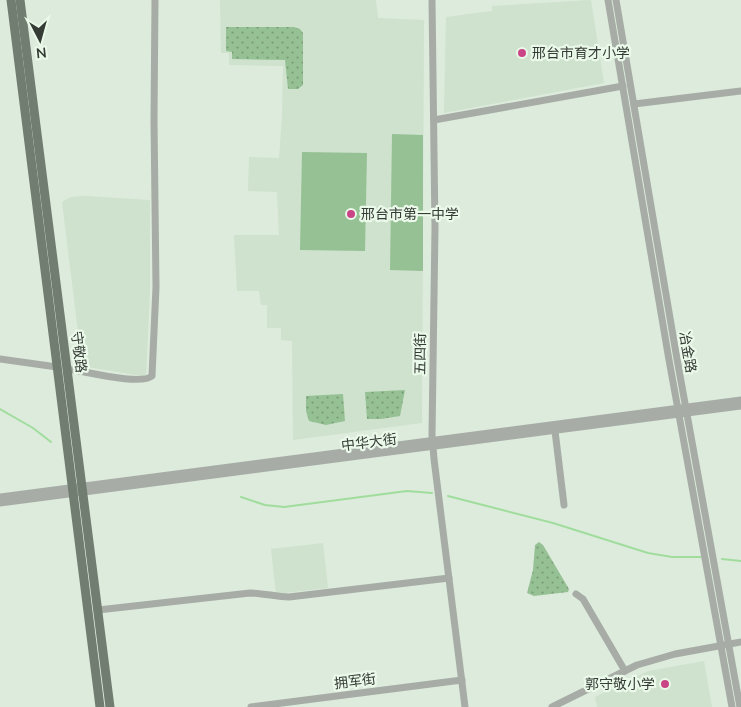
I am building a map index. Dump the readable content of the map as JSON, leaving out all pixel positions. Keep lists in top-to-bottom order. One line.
{"streets":{"main road":["守敬路"],"street":["冶金路","五四街","中华大街","拥军街"]},"crossings":[["守敬路","中华大街"],["冶金路","中华大街"],["五四街","中华大街"],["五四街","拥军街"]],"places":["邢台市育才小学","邢台市第一中学","郭守敬小学"],"north":"bottom"}
